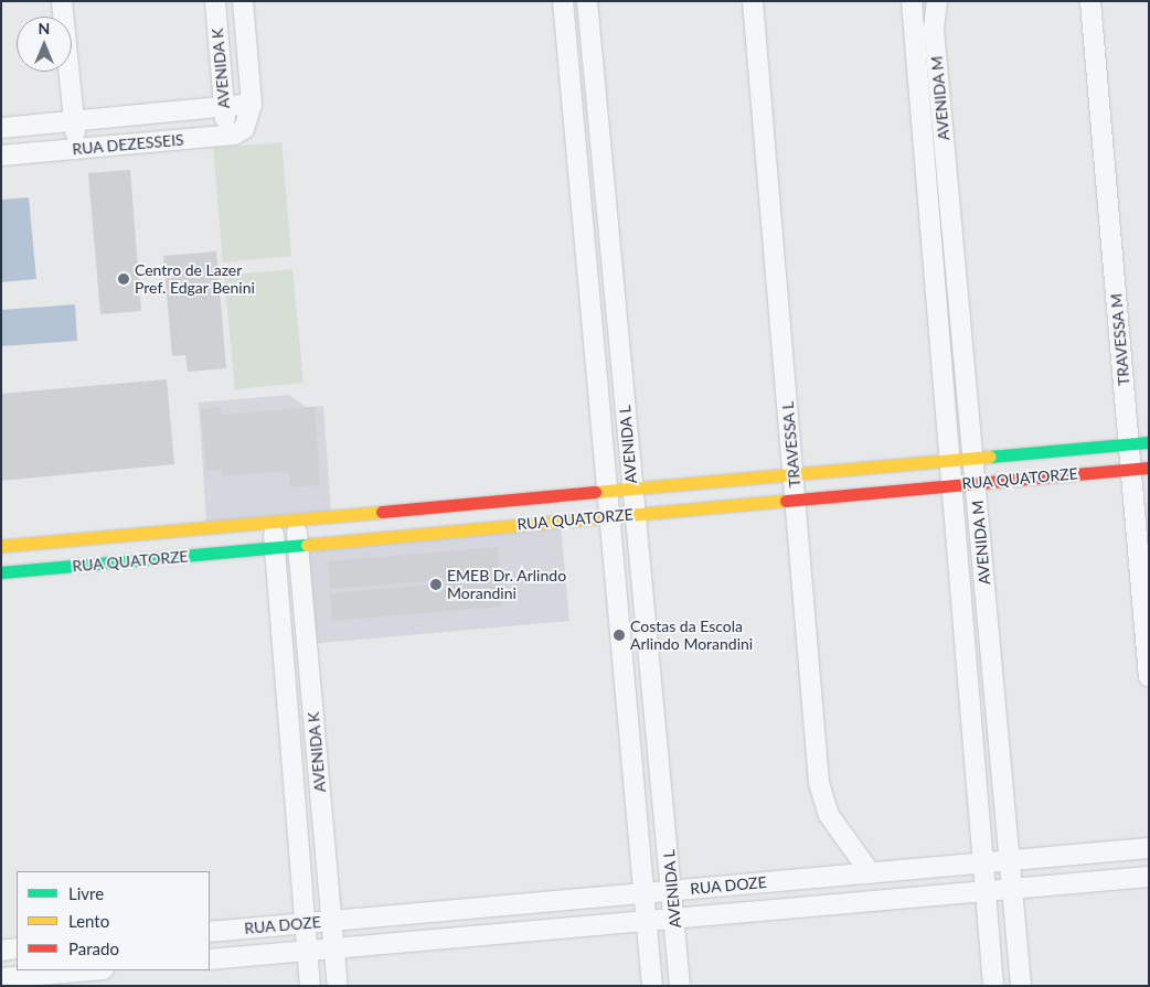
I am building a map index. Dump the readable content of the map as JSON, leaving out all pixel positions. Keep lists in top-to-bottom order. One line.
{"streets":{"street":["AVENIDA K","AVENIDA M","RUA DEZESSEIS","TRAVESSA M","AVENIDA L","TRAVESSA L","RUA QUATORZE","RUA DOZE"]},"crossings":[["AVENIDA K","RUA DEZESSEIS"],["AVENIDA K","RUA QUATORZE"],["AVENIDA K","RUA DOZE"],["AVENIDA M","RUA QUATORZE"],["AVENIDA M","RUA DOZE"],["TRAVESSA M","RUA QUATORZE"],["AVENIDA L","RUA QUATORZE"],["AVENIDA L","RUA DOZE"],["TRAVESSA L","RUA QUATORZE"],["TRAVESSA L","RUA DOZE"]],"places":["Centro de Lazer Pref. Edgar Benini","EMEB Dr. Arlindo Morandini","Costas da Escola Arlindo Morandini"],"legend":["Livre","Lento","Parado"],"north":"top"}
